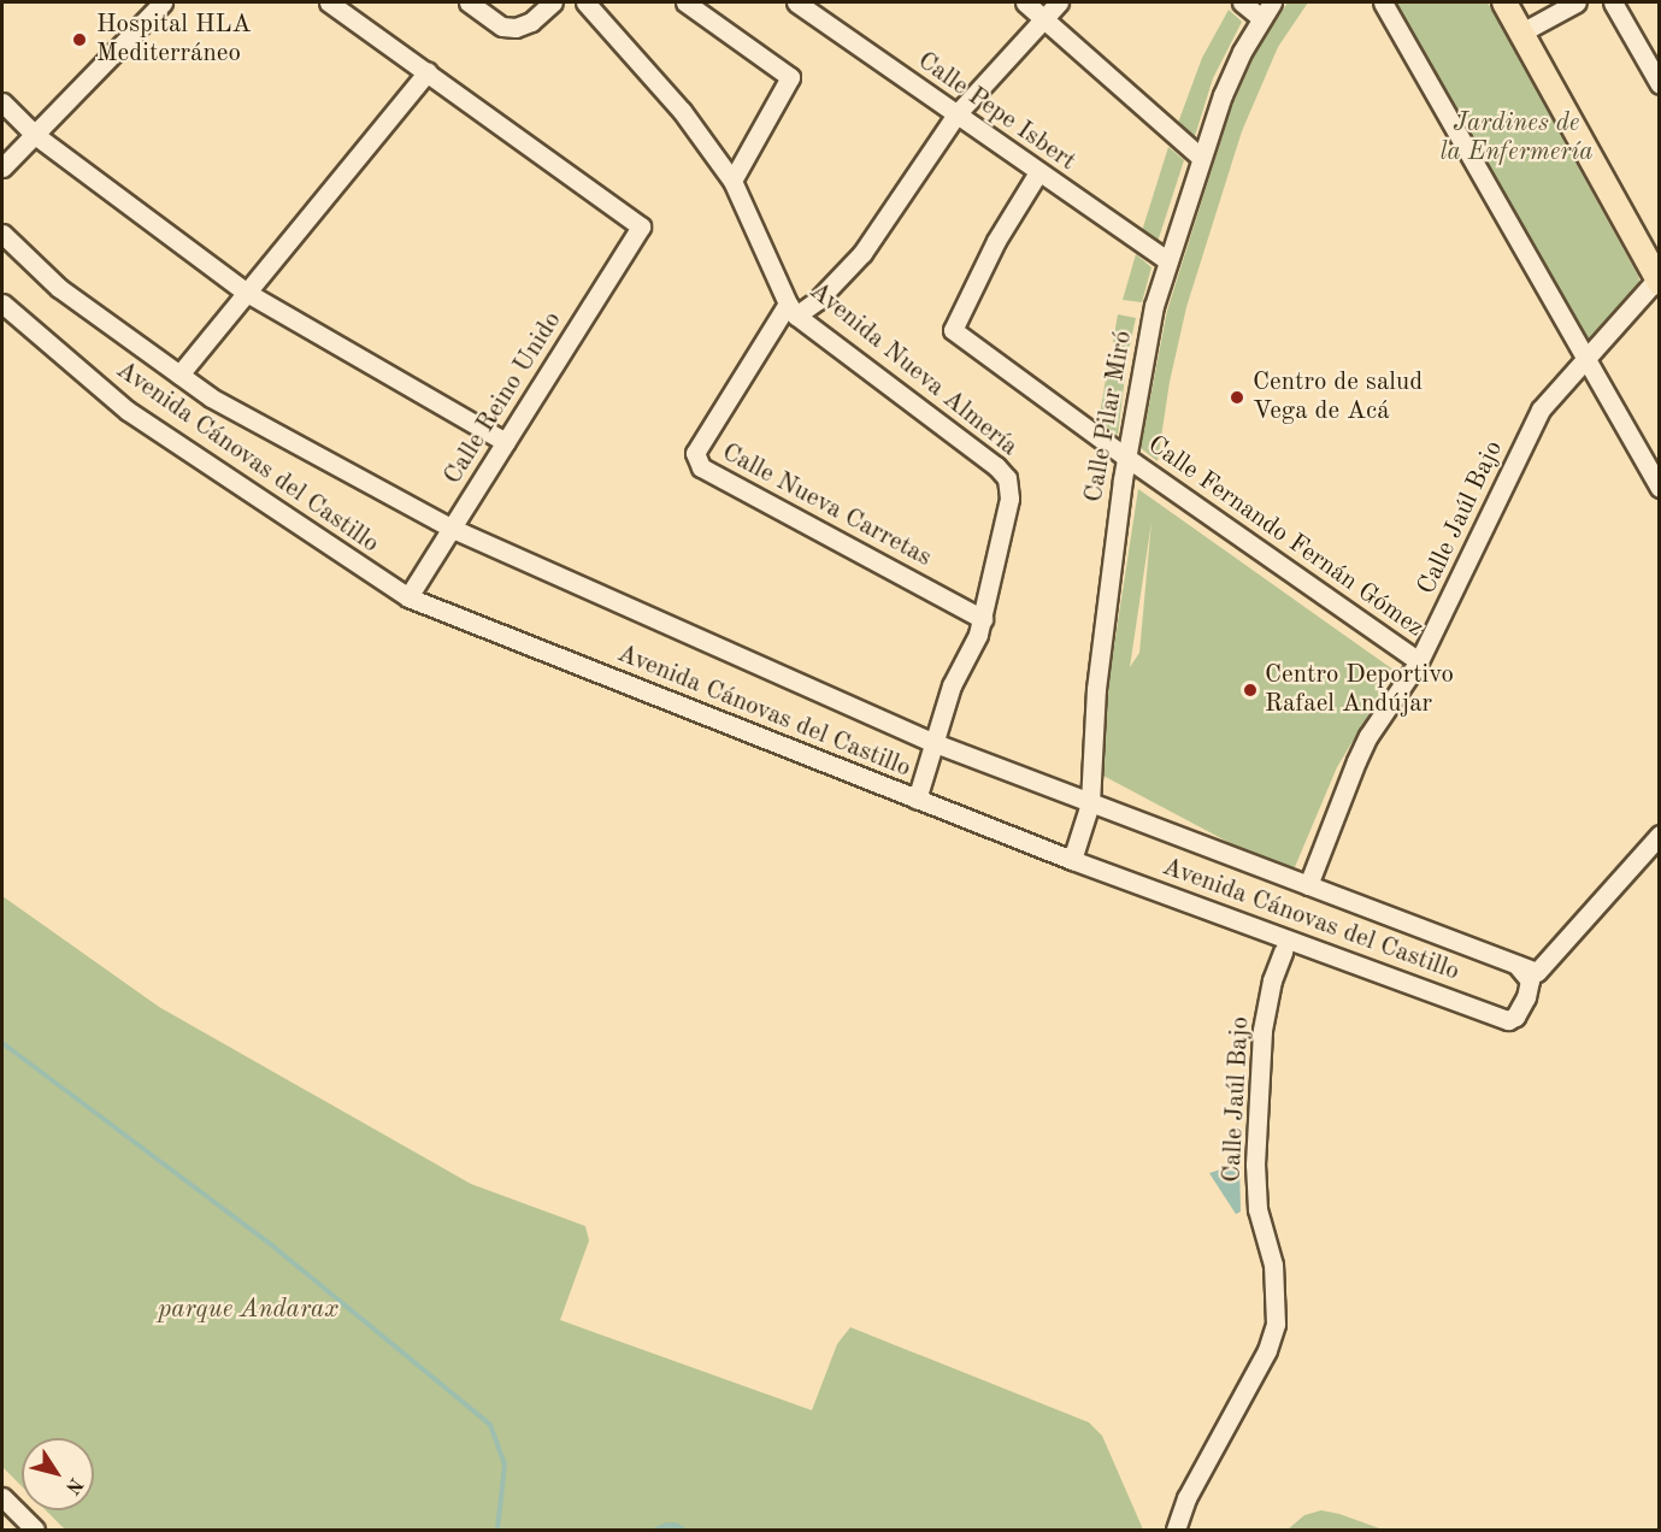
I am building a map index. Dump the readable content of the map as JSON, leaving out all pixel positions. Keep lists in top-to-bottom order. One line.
{"streets":{"street":["Calle Pepe Isbert","Avenida Nueva Almería","Calle Reino Unido","Calle Pilar Miró","Avenida Cánovas del Castillo","Calle Nueva Carretas","Calle Jaúl Bajo","Calle Fernando Fernán Gómez"]},"crossings":[["Calle Pepe Isbert","Calle Pilar Miró"],["Calle Pepe Isbert","Calle Fernando Fernán Gómez"],["Avenida Nueva Almería","Avenida Cánovas del Castillo"],["Avenida Nueva Almería","Calle Nueva Carretas"],["Calle Reino Unido","Avenida Cánovas del Castillo"],["Calle Pilar Miró","Avenida Cánovas del Castillo"],["Calle Pilar Miró","Calle Fernando Fernán Gómez"],["Avenida Cánovas del Castillo","Calle Jaúl Bajo"],["Calle Jaúl Bajo","Calle Fernando Fernán Gómez"]],"parks":["Jardines de la Enfermería","parque Andarax"],"places":["Hospital HLA Mediterráneo","Centro de salud Vega de Acá","Centro Deportivo Rafael Andújar"],"north":"bottom right"}
